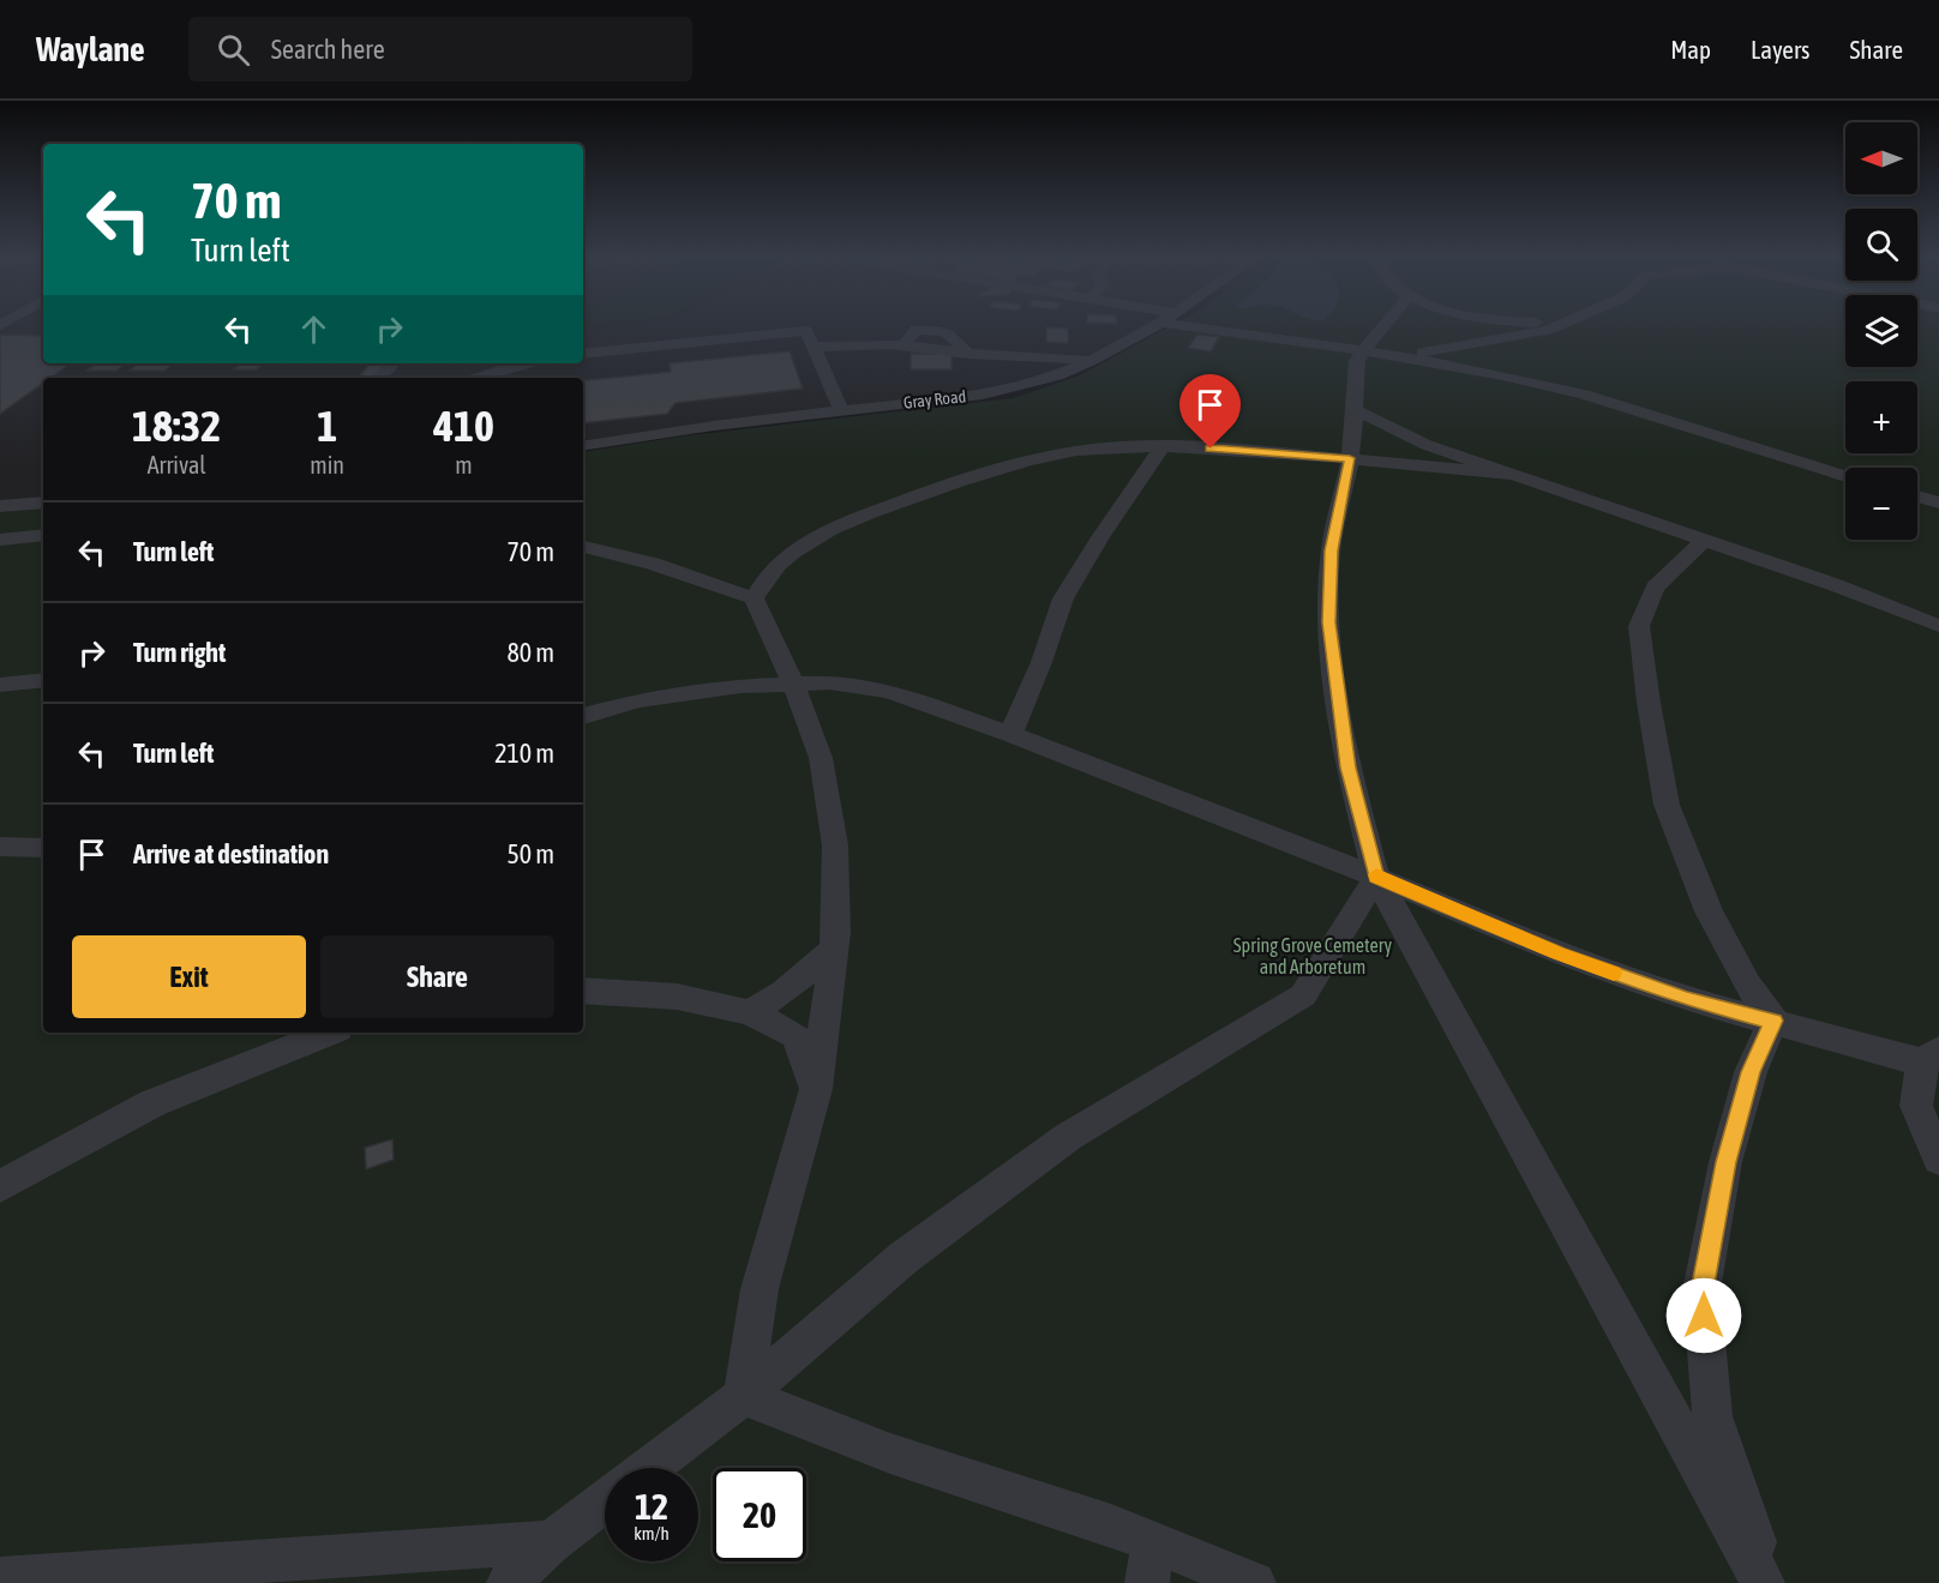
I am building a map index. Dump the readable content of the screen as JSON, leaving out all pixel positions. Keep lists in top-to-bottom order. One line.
{"streets":{"street":["Gray Road"]},"parks":["Spring Grove Cemetery and Arboretum"],"north":"left","page":{"header":"Waylane","search":"Search here","nav":["Map","Layers","Share"],"map_buttons":["+","−"],"turn":["70 m","Turn left"],"eta":["18:32","Arrival","1","min","410","m"],"list":[{"name":"Turn left","value":"70 m"},{"name":"Turn right","value":"80 m"},{"name":"Turn left","value":"210 m"},{"name":"Arrive at destination","value":"50 m"}],"buttons":["Exit","Share"],"speed":"12 km/h","limit":"20"}}
